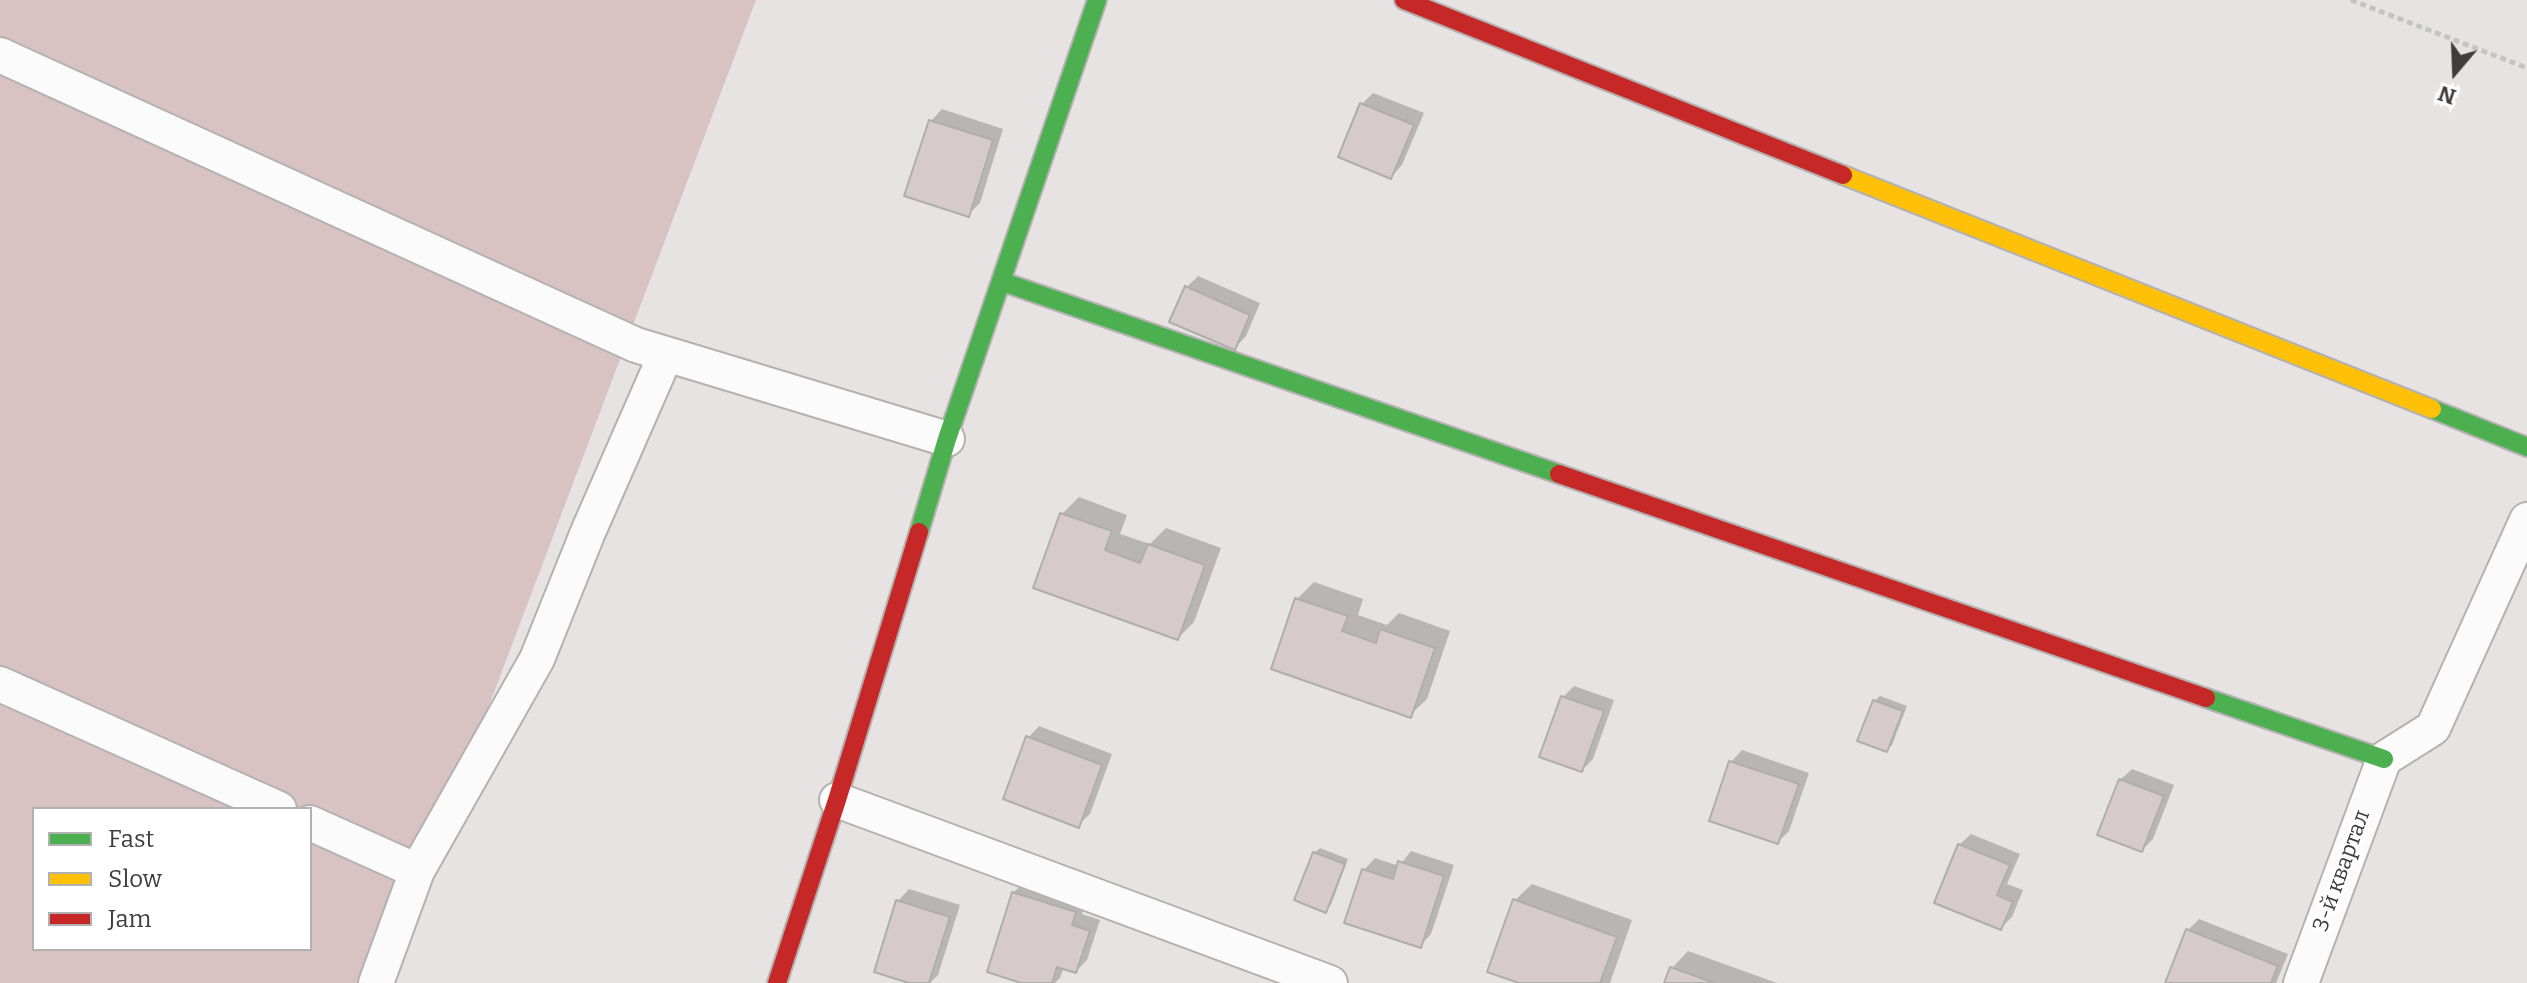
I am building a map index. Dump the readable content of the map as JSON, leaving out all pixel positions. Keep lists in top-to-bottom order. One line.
{"streets":{"street":["3-й квартал"]},"legend":["Fast","Slow","Jam"],"north":"bottom"}
